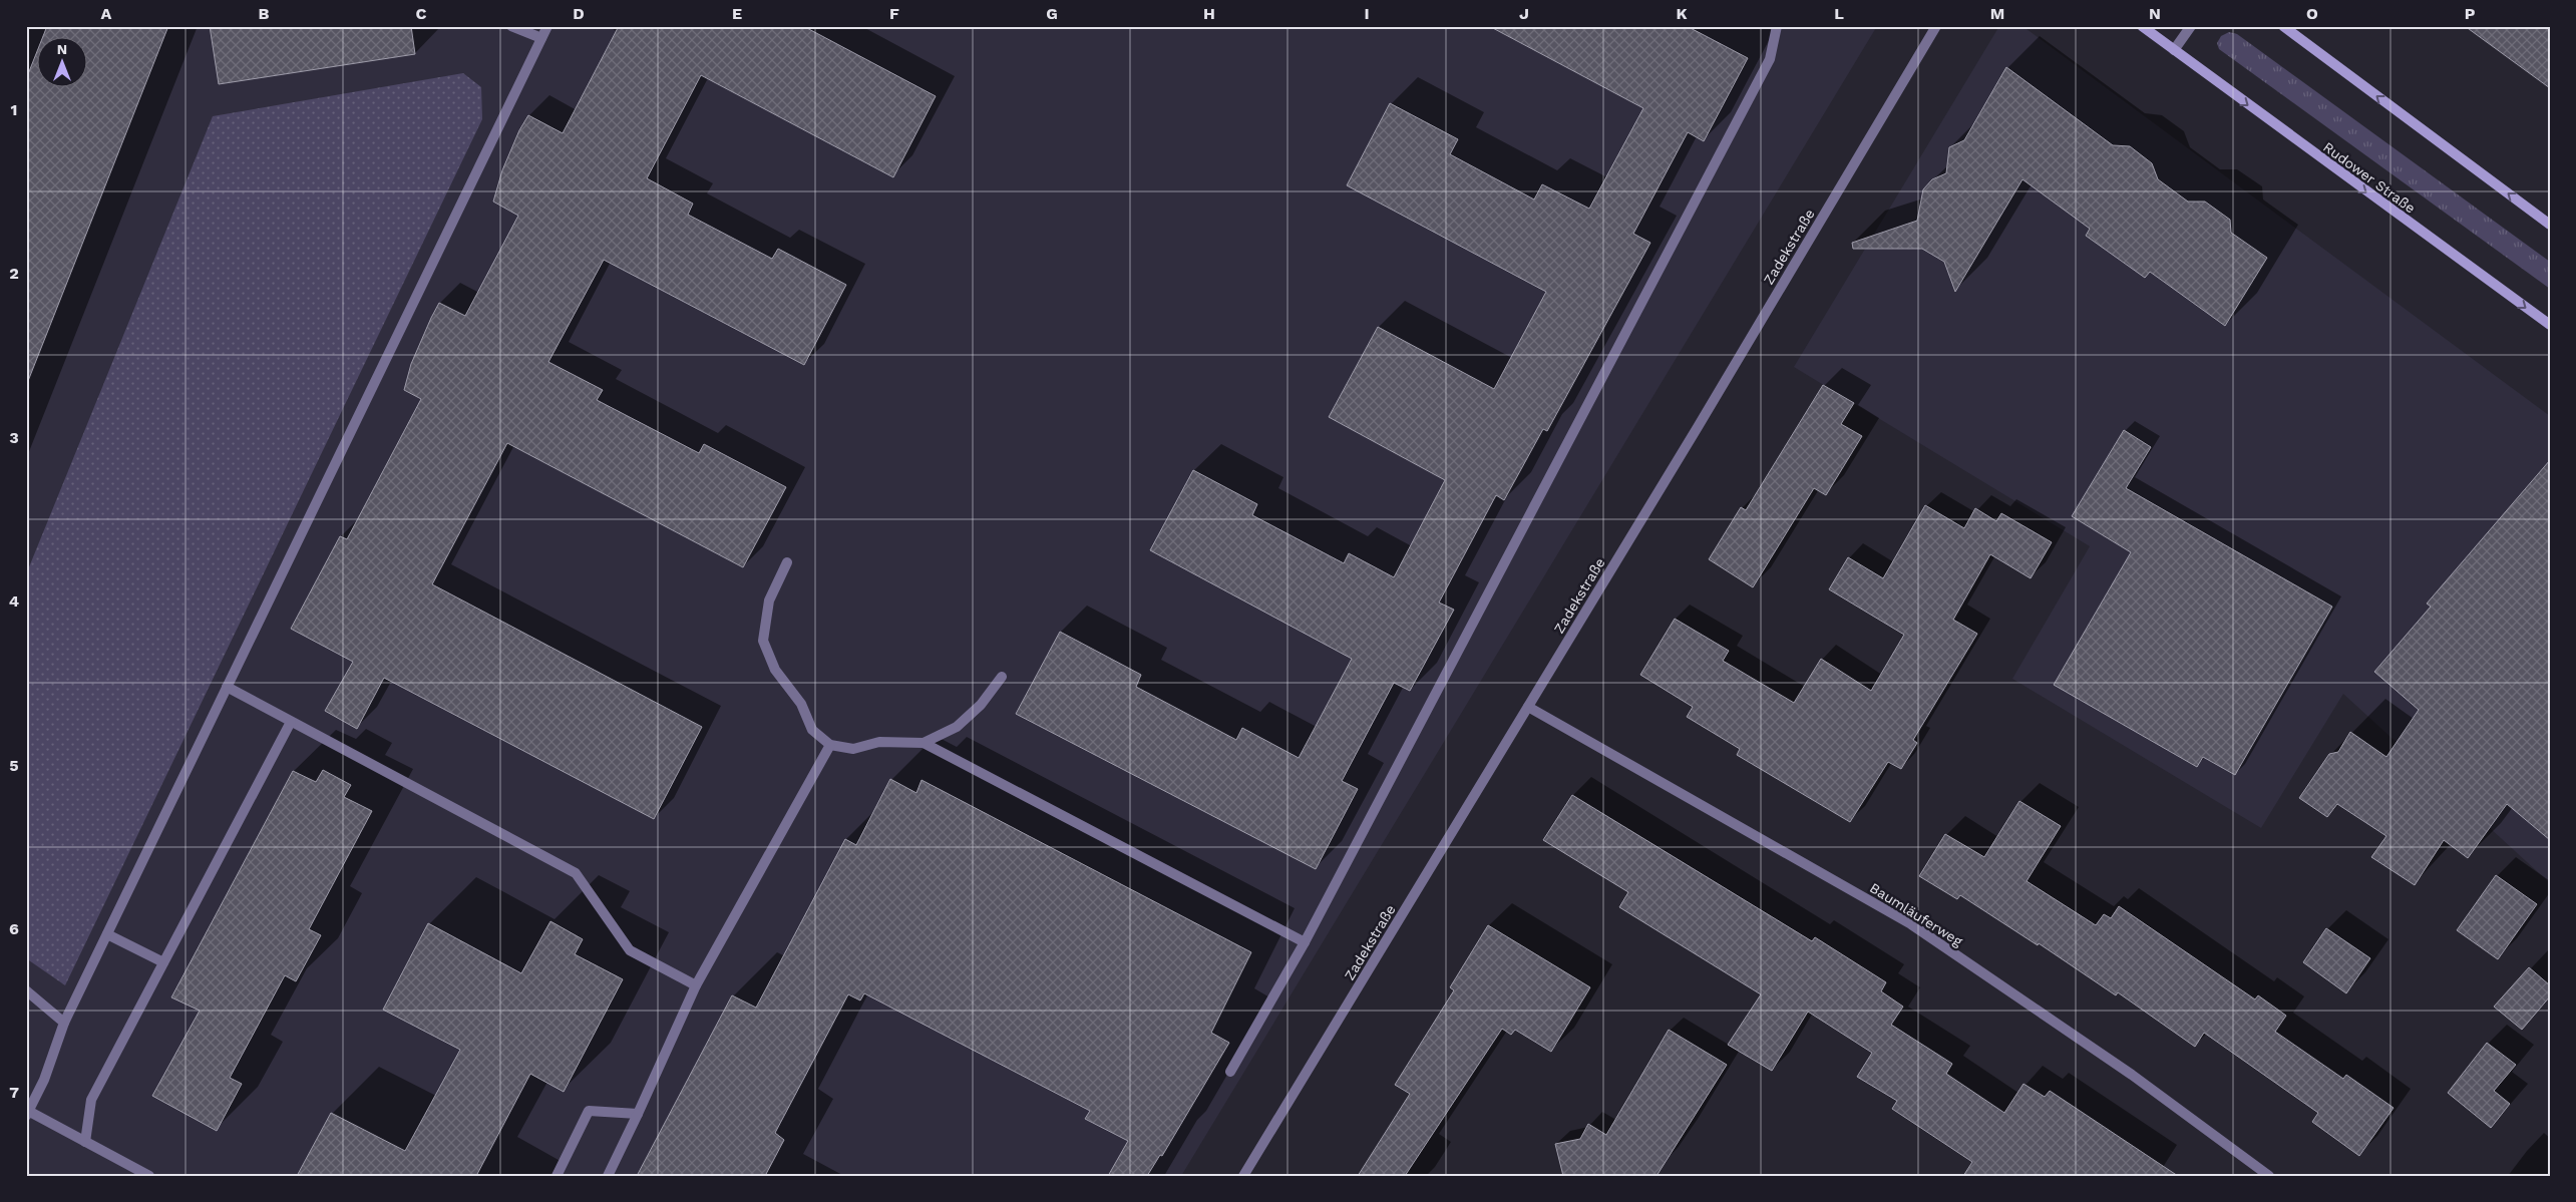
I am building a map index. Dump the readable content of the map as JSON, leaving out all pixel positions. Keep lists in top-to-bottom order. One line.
{"streets":{"main road":["Rudower Straße"],"street":["Zadekstraße","Baumläuferweg"]},"crossings":[["Zadekstraße","Baumläuferweg"]],"north":"top","grid":{"columns":["A","B","C","D","E","F","G","H","I","J","K","L","M","N","O","P"],"rows":["1","2","3","4","5","6","7"]}}
